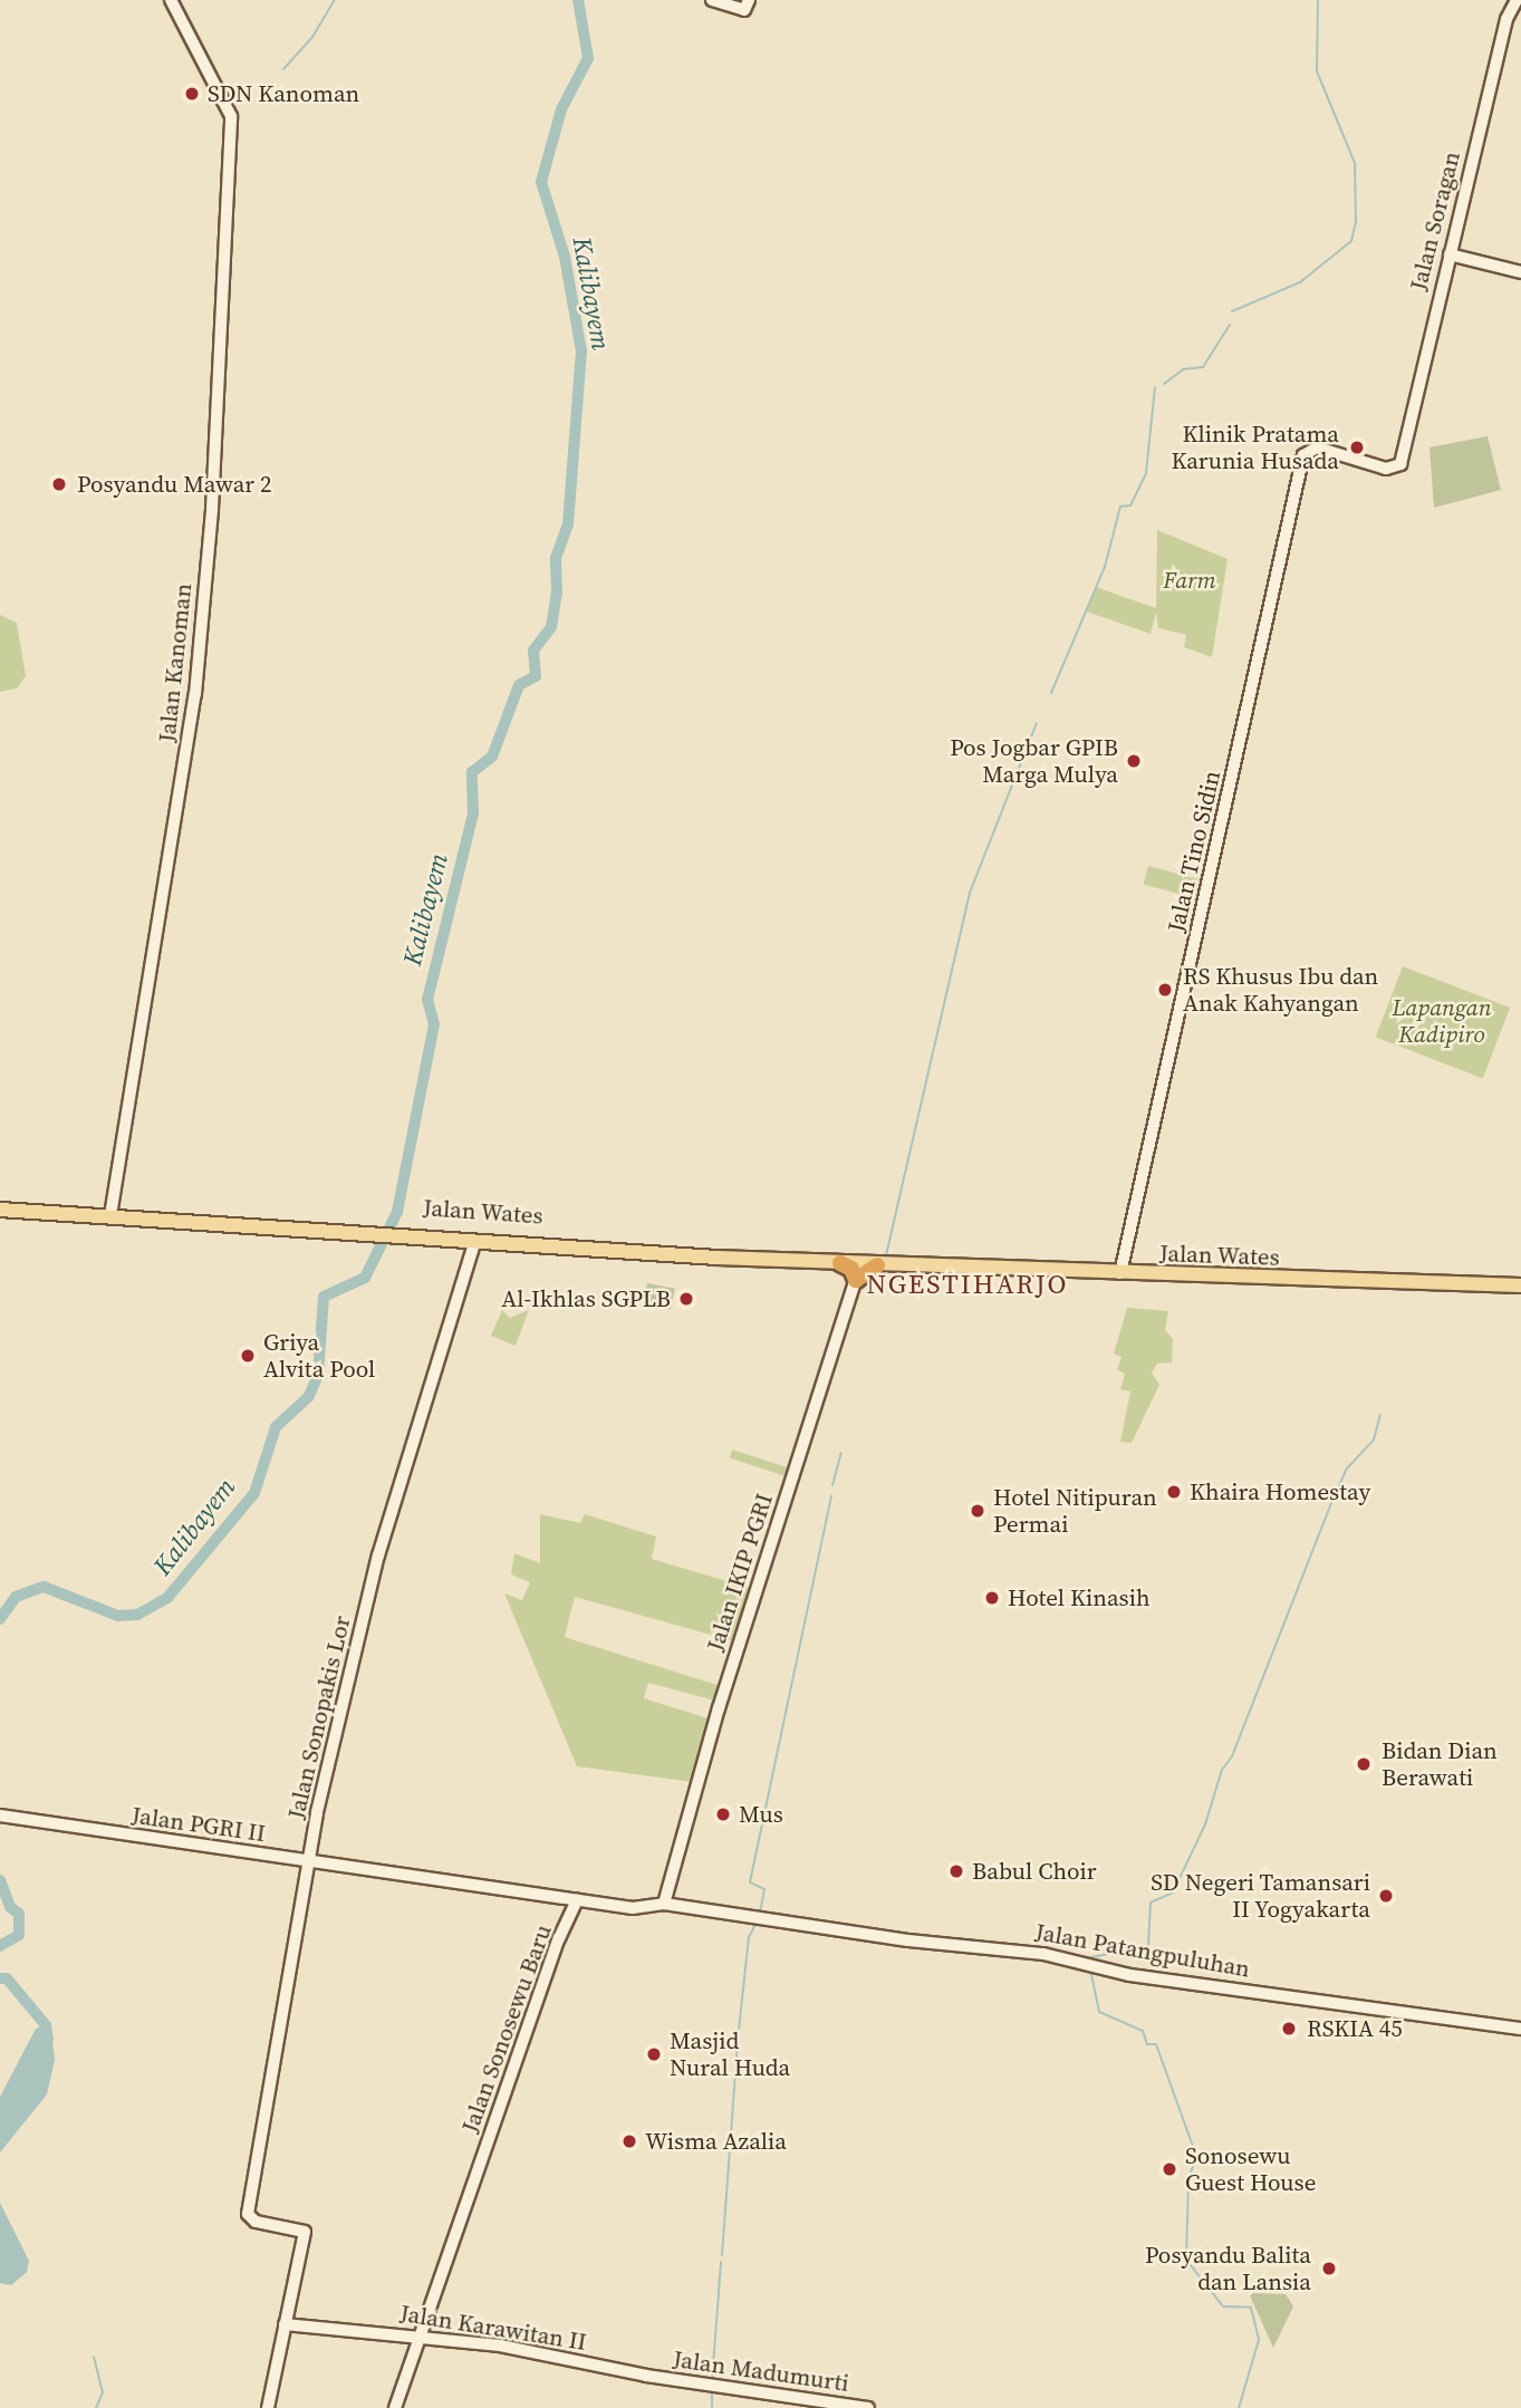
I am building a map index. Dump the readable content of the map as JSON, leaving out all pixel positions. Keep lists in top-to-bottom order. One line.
{"streets":{"main road":["Jalan Wates"],"street":["Jalan Soragan","Jalan Kanoman","Jalan Tino Sidin","Jalan IKIP PGRI","Jalan Sonopakis Lor","Jalan PGRI II","Jalan Patangpuluhan","Jalan Sonosewu Baru","Jalan Karawitan II","Jalan Madumurti"]},"crossings":[["Jalan Soragan","Jalan Tino Sidin"],["Jalan Kanoman","Jalan Wates"],["Jalan Tino Sidin","Jalan Wates"],["Jalan Wates","Jalan IKIP PGRI"],["Jalan Wates","Jalan Sonopakis Lor"],["Jalan IKIP PGRI","Jalan PGRI II"],["Jalan IKIP PGRI","Jalan Patangpuluhan"],["Jalan Sonopakis Lor","Jalan PGRI II"],["Jalan Sonopakis Lor","Jalan Karawitan II"],["Jalan PGRI II","Jalan Patangpuluhan"],["Jalan PGRI II","Jalan Sonosewu Baru"],["Jalan Sonosewu Baru","Jalan Karawitan II"],["Jalan Karawitan II","Jalan Madumurti"]],"districts":["NGESTIHARJO"],"water":["Kalibayem"],"parks":["Farm","Lapangan Kadipiro"],"places":["SDN Kanoman","Klinik Pratama Karunia Husada","Posyandu Mawar 2","Pos Jogbar GPIB Marga Mulya","RS Khusus Ibu dan Anak Kahyangan","Al-Ikhlas SGPLB","Griya Alvita Pool","Khaira Homestay","Hotel Nitipuran Permai","Hotel Kinasih","Bidan Dian Berawati","Mus","Babul Choir","SD Negeri Tamansari II Yogyakarta","RSKIA 45","Masjid Nural Huda","Wisma Azalia","Sonosewu Guest House","Posyandu Balita dan Lansia"]}
